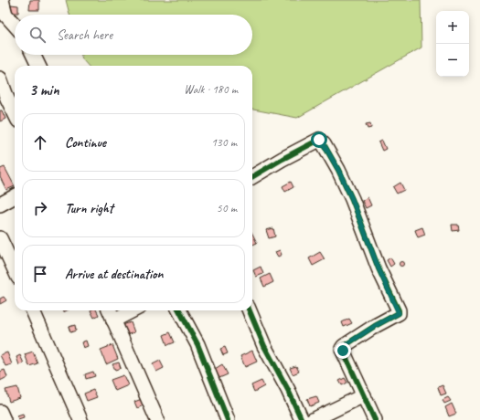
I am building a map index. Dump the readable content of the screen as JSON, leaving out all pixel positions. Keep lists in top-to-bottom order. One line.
{"page":{"map_buttons":["+","−"],"search":"Search here","heading":["3 min","Walk · 180 m"],"list":[["Continue","130 m"],["Turn right","50 m"],"Arrive at destination"]}}
